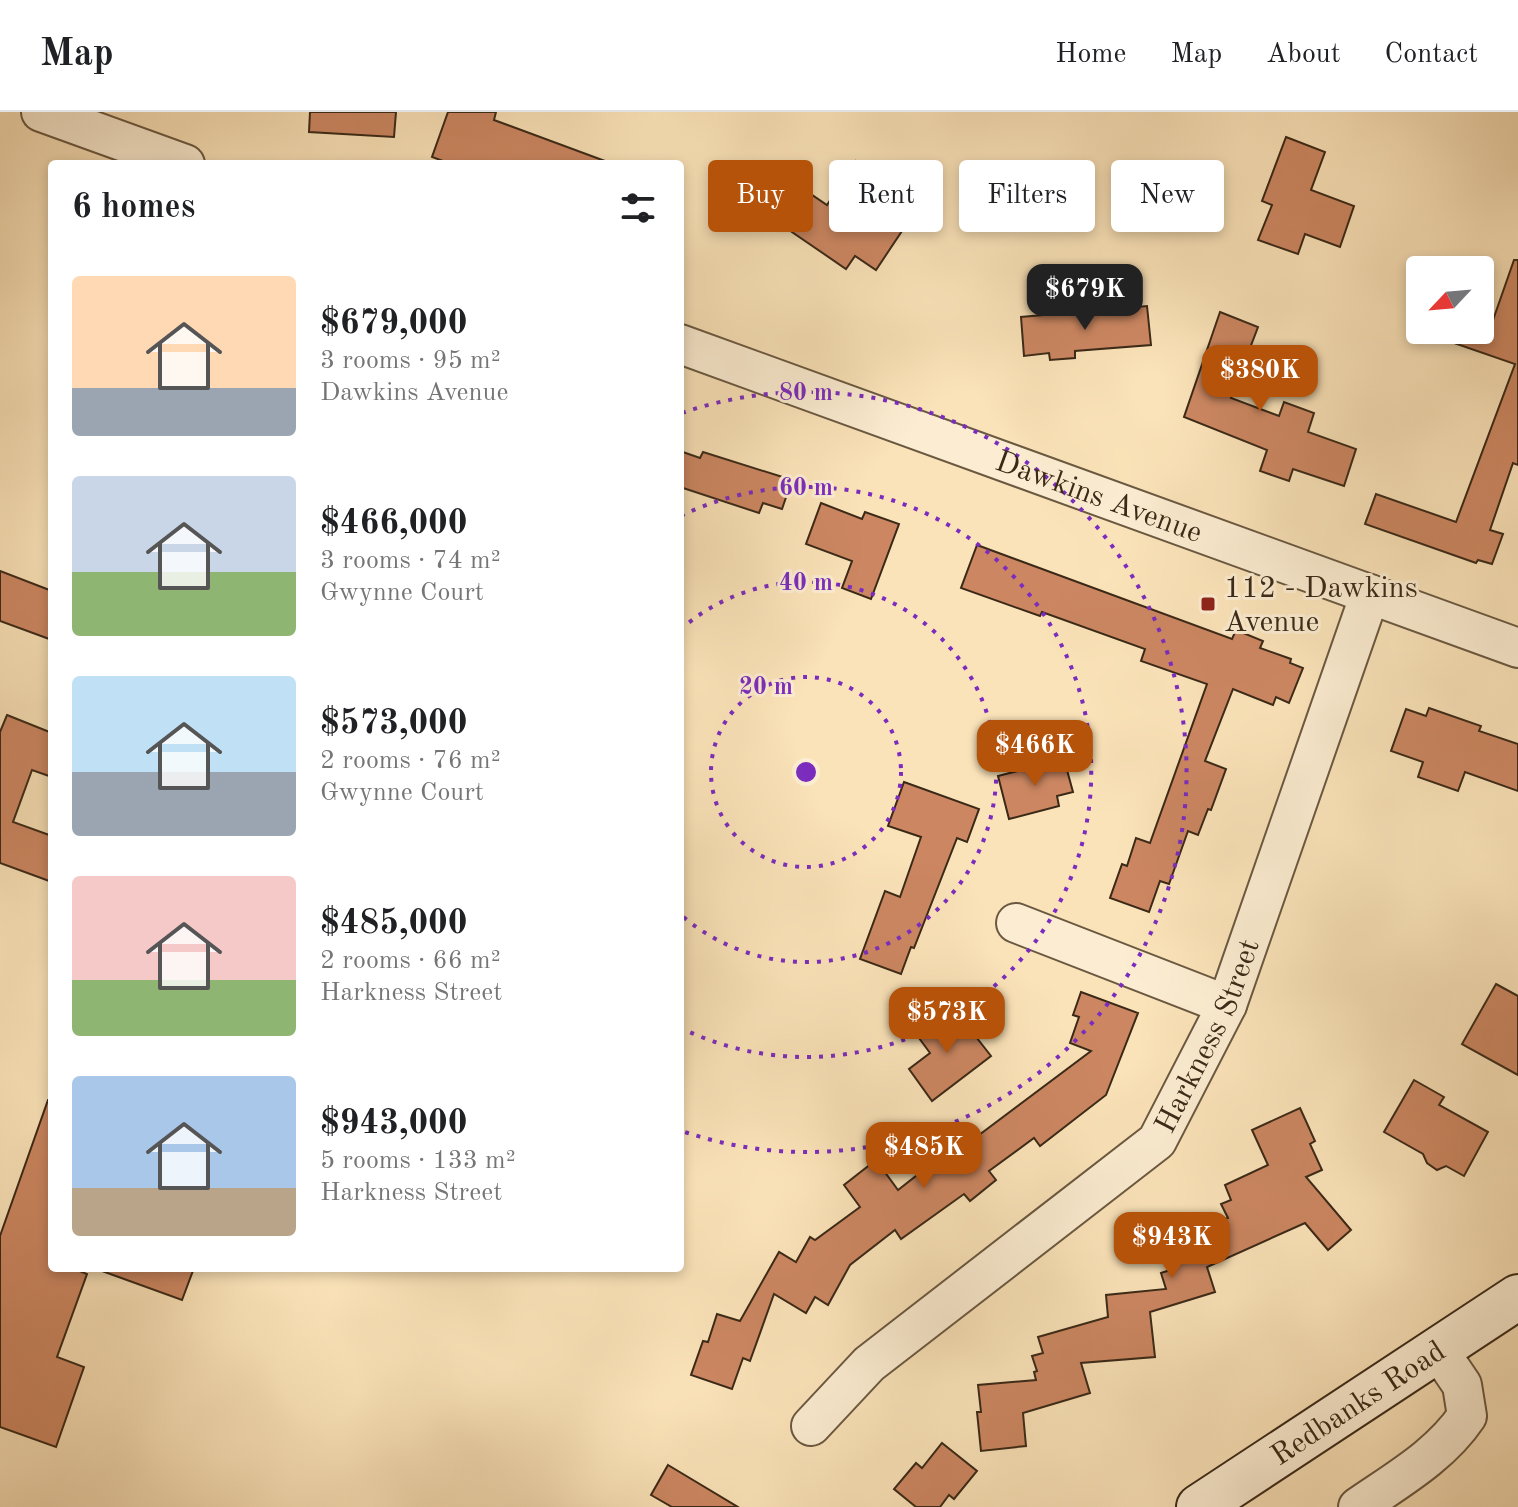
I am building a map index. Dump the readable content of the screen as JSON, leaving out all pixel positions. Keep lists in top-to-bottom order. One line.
{"streets":{"main road":["Redbanks Road"],"street":["Dawkins Avenue","Harkness Street"]},"crossings":[["Dawkins Avenue","Harkness Street"]],"places":{"transit":["112 - Dawkins Avenue"]},"north":"bottom left","page":{"header":"Map","nav":["Home","Map","About","Contact"],"chip":["Buy","Rent","Filters","New"],"heading":"6 homes","list":[{"name":"$679,000","note":"3 rooms · 95 m² · Dawkins Avenue"},{"name":"$466,000","note":"3 rooms · 74 m² · Gwynne Court"},{"name":"$573,000","note":"2 rooms · 76 m² · Gwynne Court"},{"name":"$485,000","note":"2 rooms · 66 m² · Harkness Street"},{"name":"$943,000","note":"5 rooms · 133 m² · Harkness Street"}],"price":["$679K","$380K","$466K","$573K","$485K","$943K"]},"rings":["80 m","60 m","40 m","20 m"]}
